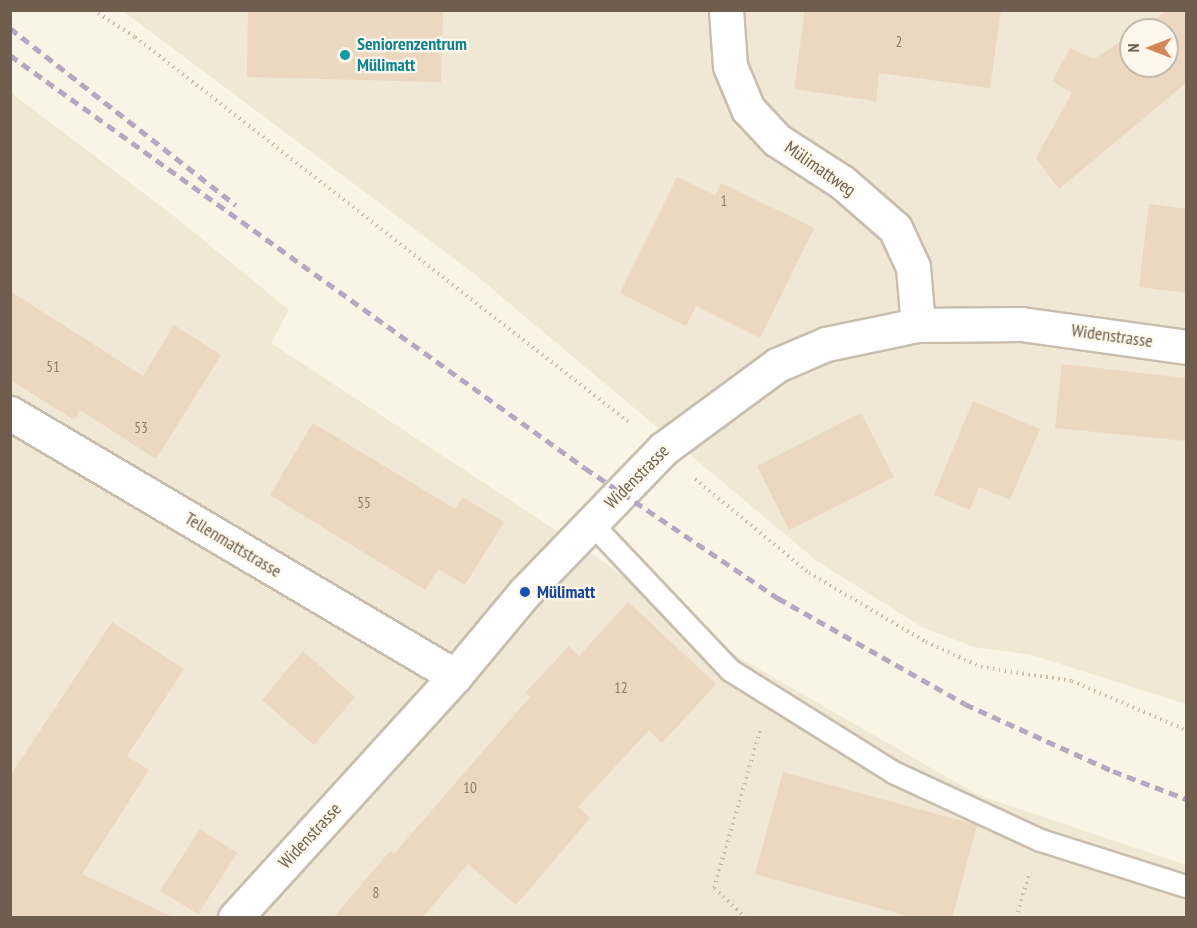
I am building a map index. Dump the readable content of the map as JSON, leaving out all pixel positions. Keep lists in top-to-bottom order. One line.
{"streets":{"street":["Mülimattweg","Widenstrasse","Tellenmattstrasse"]},"crossings":[["Mülimattweg","Widenstrasse"],["Widenstrasse","Tellenmattstrasse"]],"places":["Seniorenzentrum Mülimatt","Mülimatt"],"house_numbers":["2","1","51","53","55","12","10","8"],"north":"left"}
